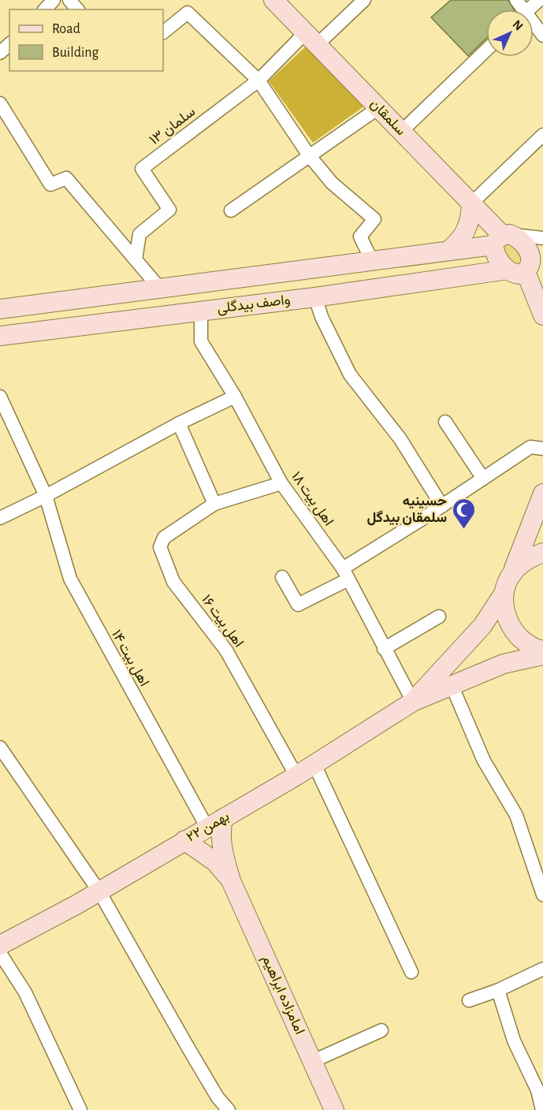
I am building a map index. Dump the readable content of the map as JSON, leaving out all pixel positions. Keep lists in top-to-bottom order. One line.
{"streets":{"street":["سلمقان","سلمان ۱۳","واصف بیدگلی","اهل بیت ۱۸","اهل بیت ۱۶","اهل بیت ۱۴","۲۲ بهمن","امامزاده ابراهیم"]},"crossings":[["سلمقان","سلمان ۱۳"],["سلمقان","واصف بیدگلی"],["واصف بیدگلی","اهل بیت ۱۸"],["اهل بیت ۱۸","اهل بیت ۱۶"],["اهل بیت ۱۸","۲۲ بهمن"],["اهل بیت ۱۶","۲۲ بهمن"],["اهل بیت ۱۴","۲۲ بهمن"],["۲۲ بهمن","امامزاده ابراهیم"]],"places":{"mosque":["حسینیه سلمقان بیدگل"]},"legend":["Road","Building"],"north":"top right"}
